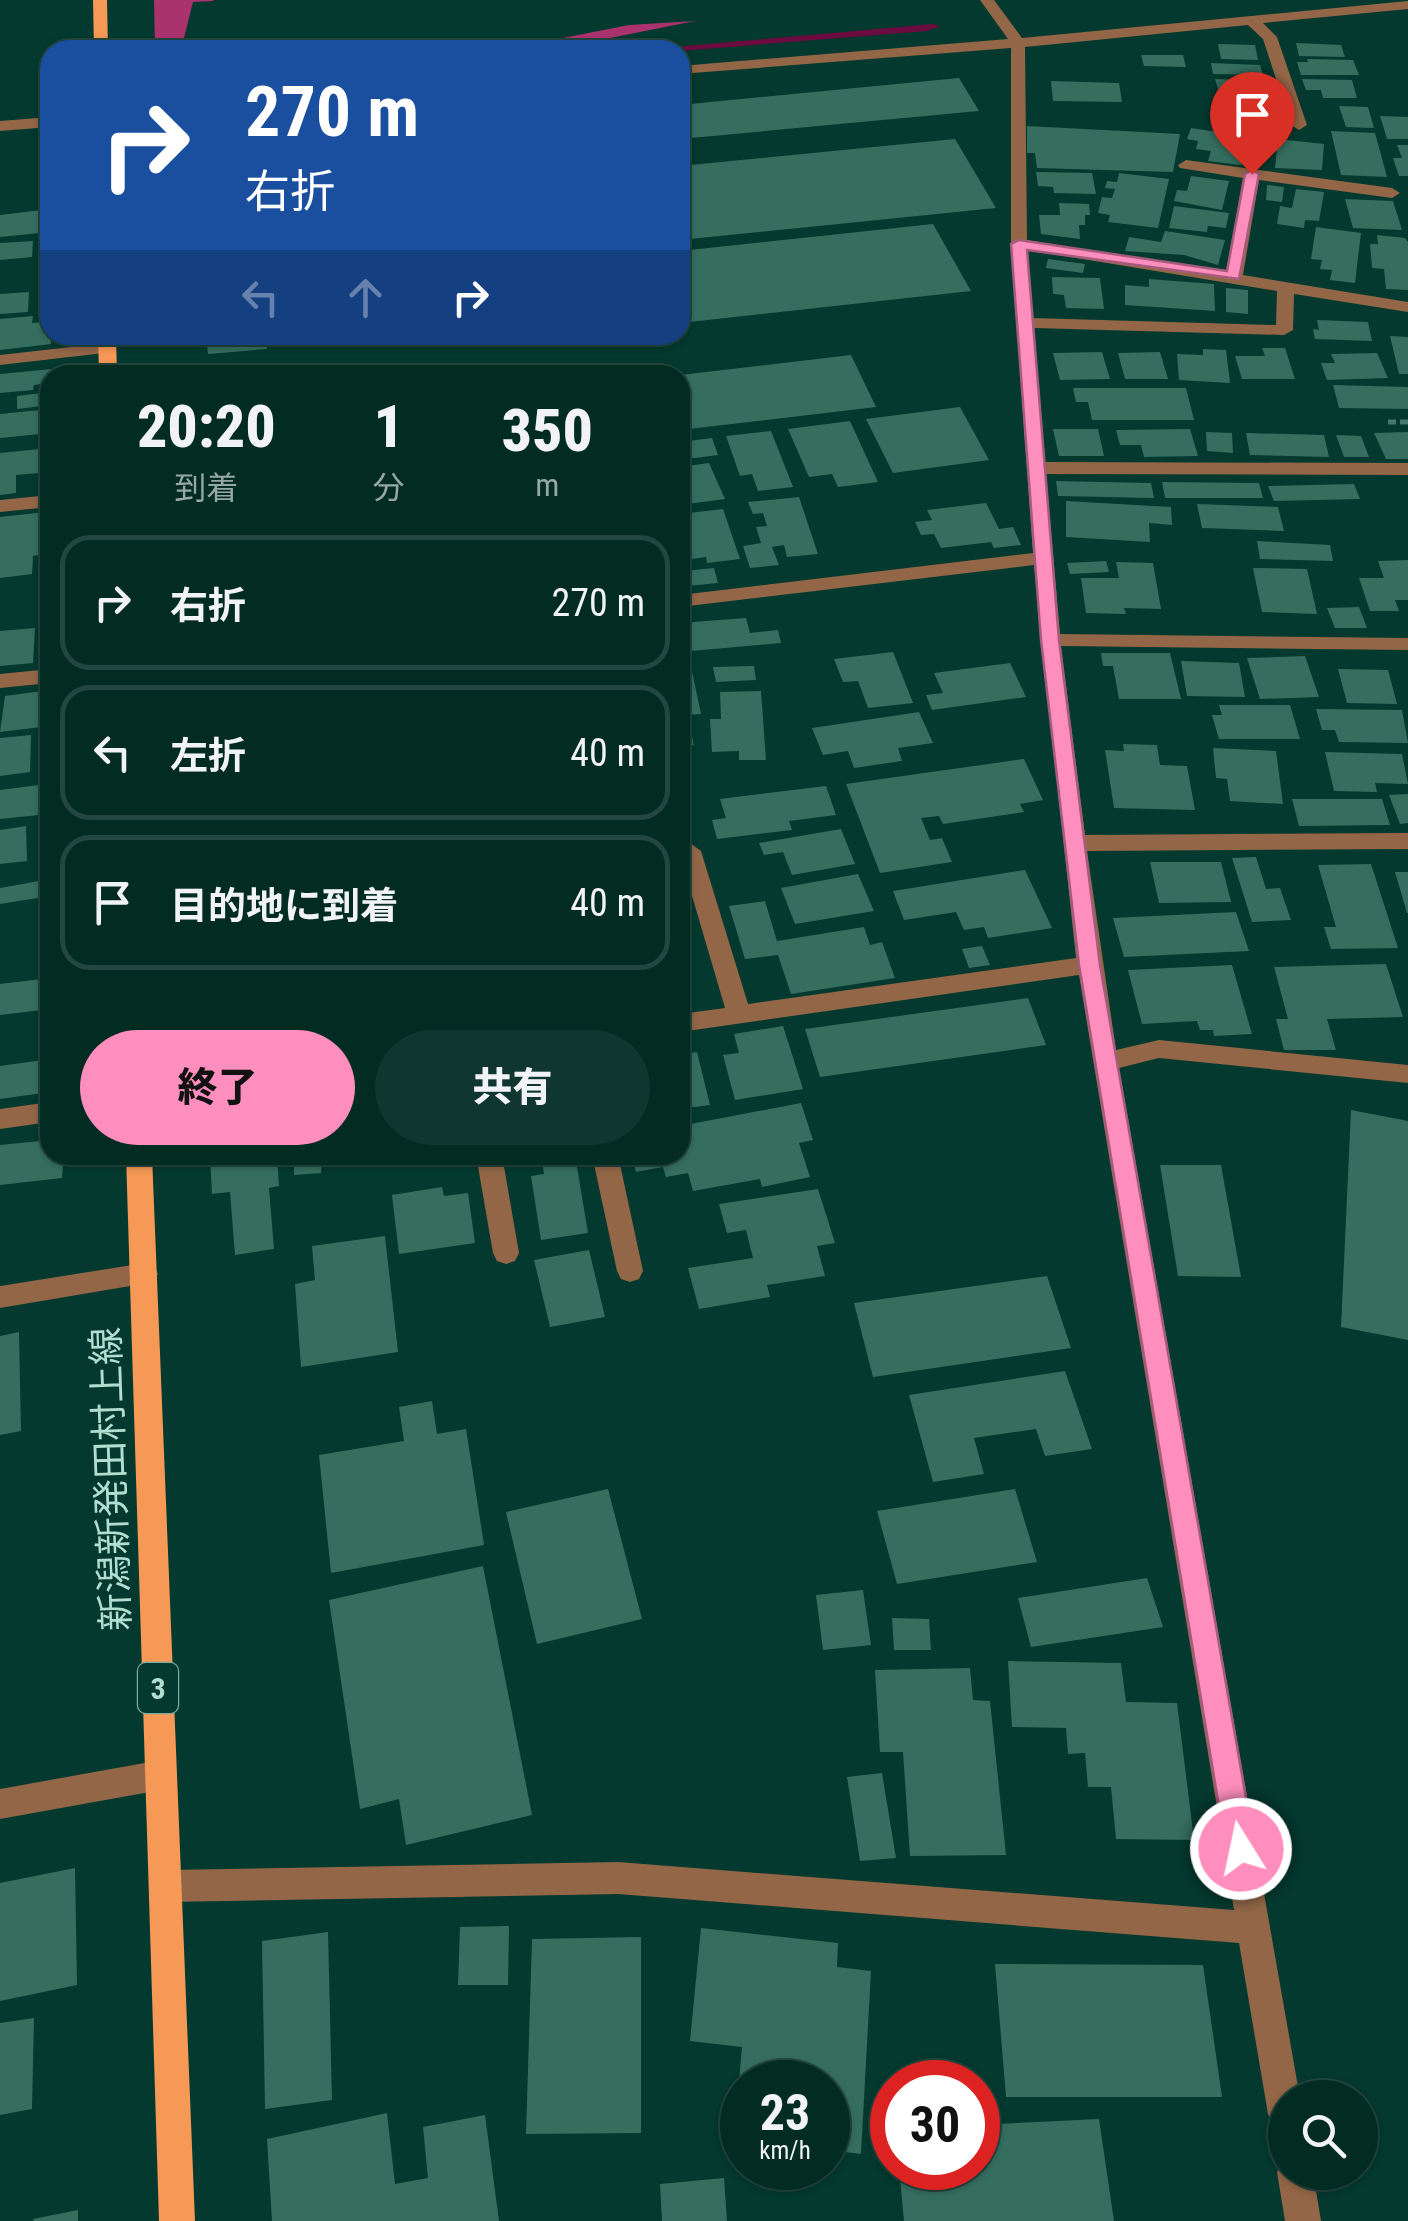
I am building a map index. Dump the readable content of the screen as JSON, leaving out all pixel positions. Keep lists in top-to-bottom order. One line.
{"streets":{"main road":["新潟新発田村上線","3"]},"page":{"turn":["270 m","右折"],"eta":["20:20","到着","1","分","350","m"],"list":[{"name":"右折","value":"270 m"},{"name":"左折","value":"40 m"},{"name":"目的地に到着","value":"40 m"}],"buttons":["終了","共有"],"speed":"23 km/h","limit":"30"}}
